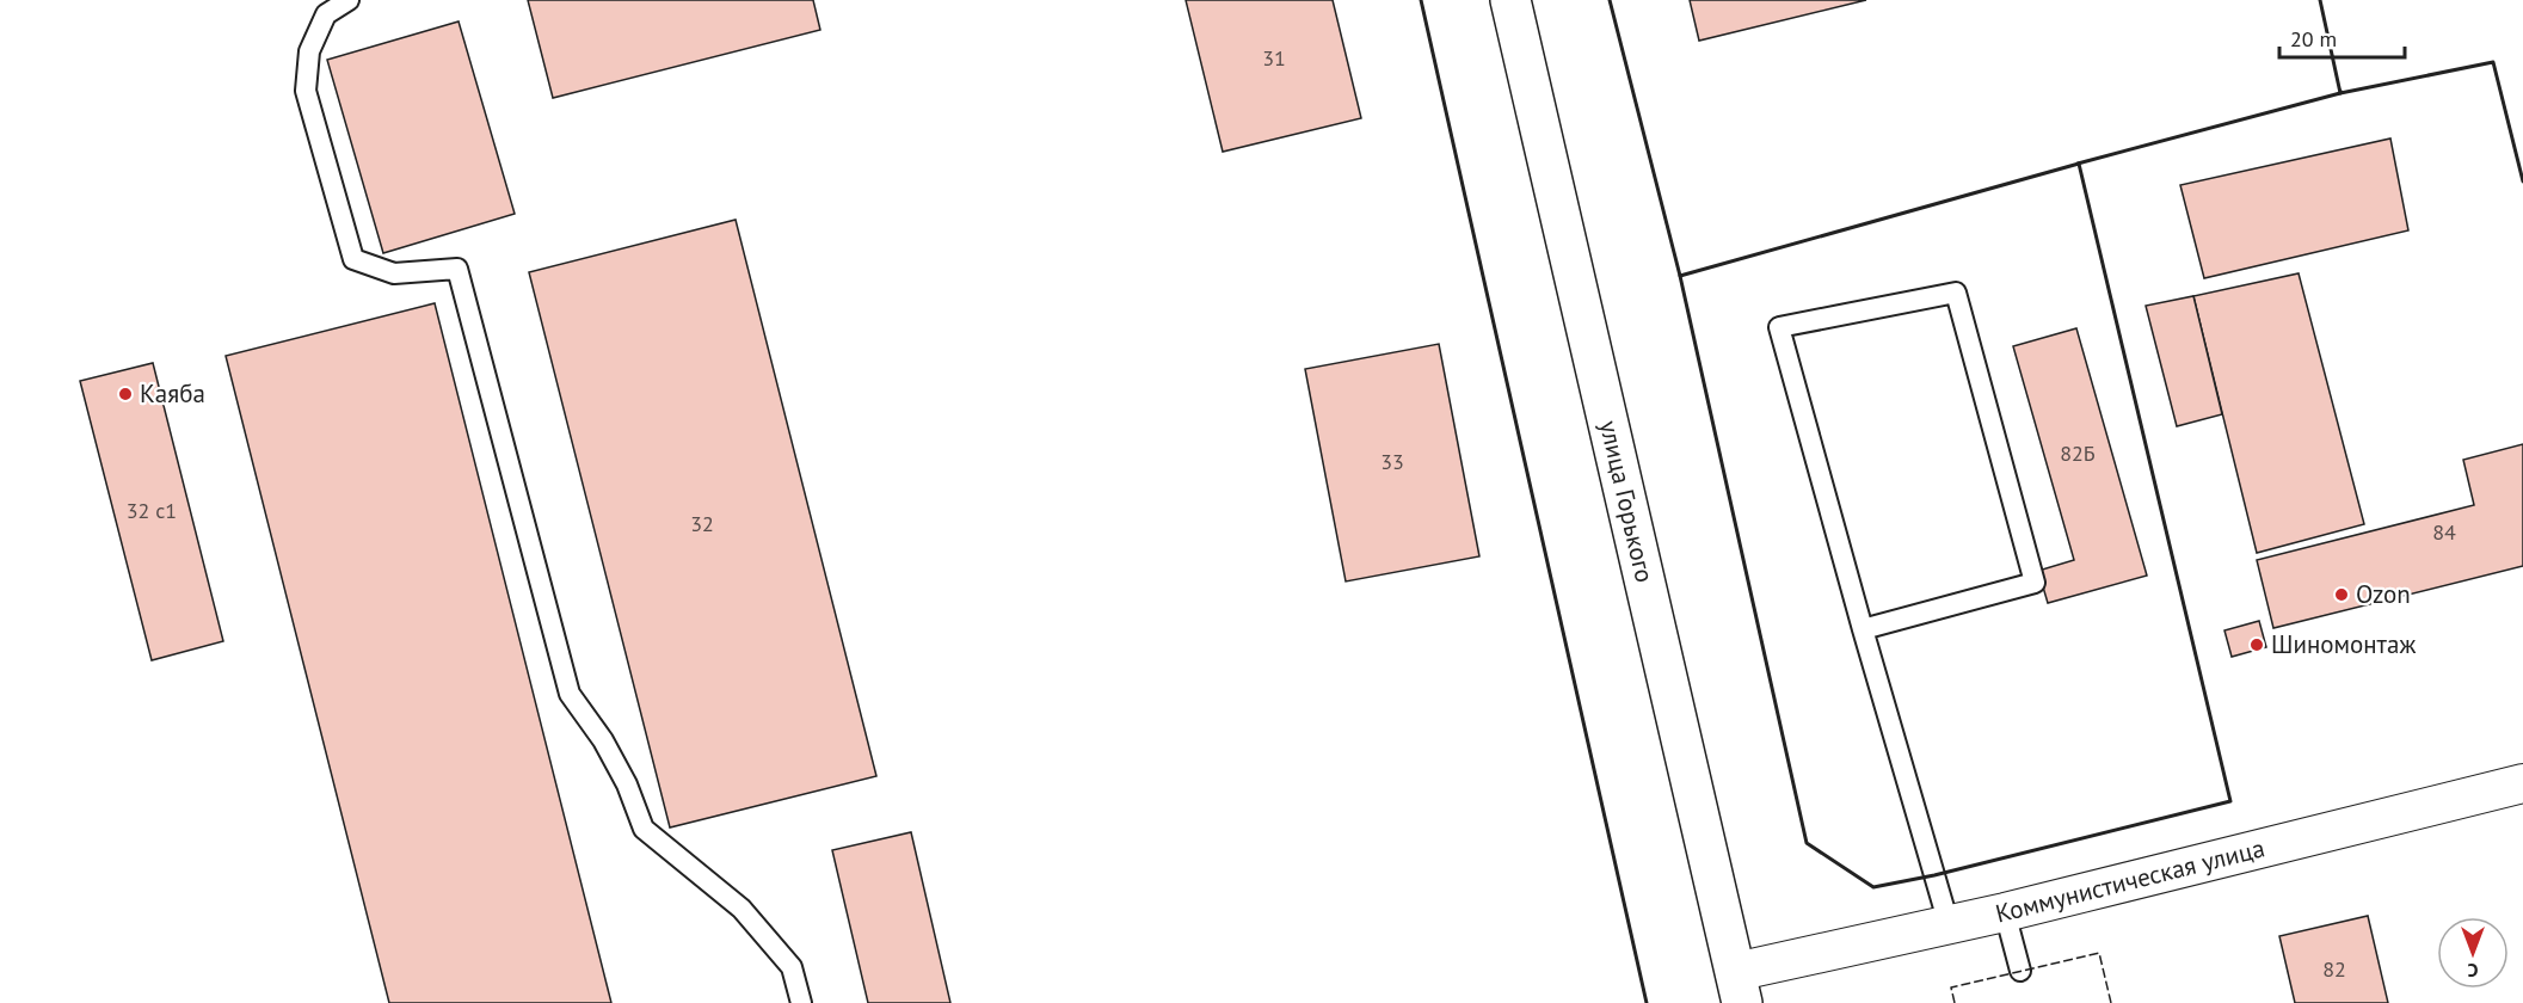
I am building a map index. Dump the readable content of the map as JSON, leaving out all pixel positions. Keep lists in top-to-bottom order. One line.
{"streets":{"main road":["улица Горького"],"street":["Коммунистическая улица"]},"crossings":[["улица Горького","Коммунистическая улица"]],"places":["Каяба","Ozon","Шиномонтаж"],"house_numbers":["31","82Б","33","32 с1","32","84","82"],"scale_bar":"20 m","north":"bottom"}
